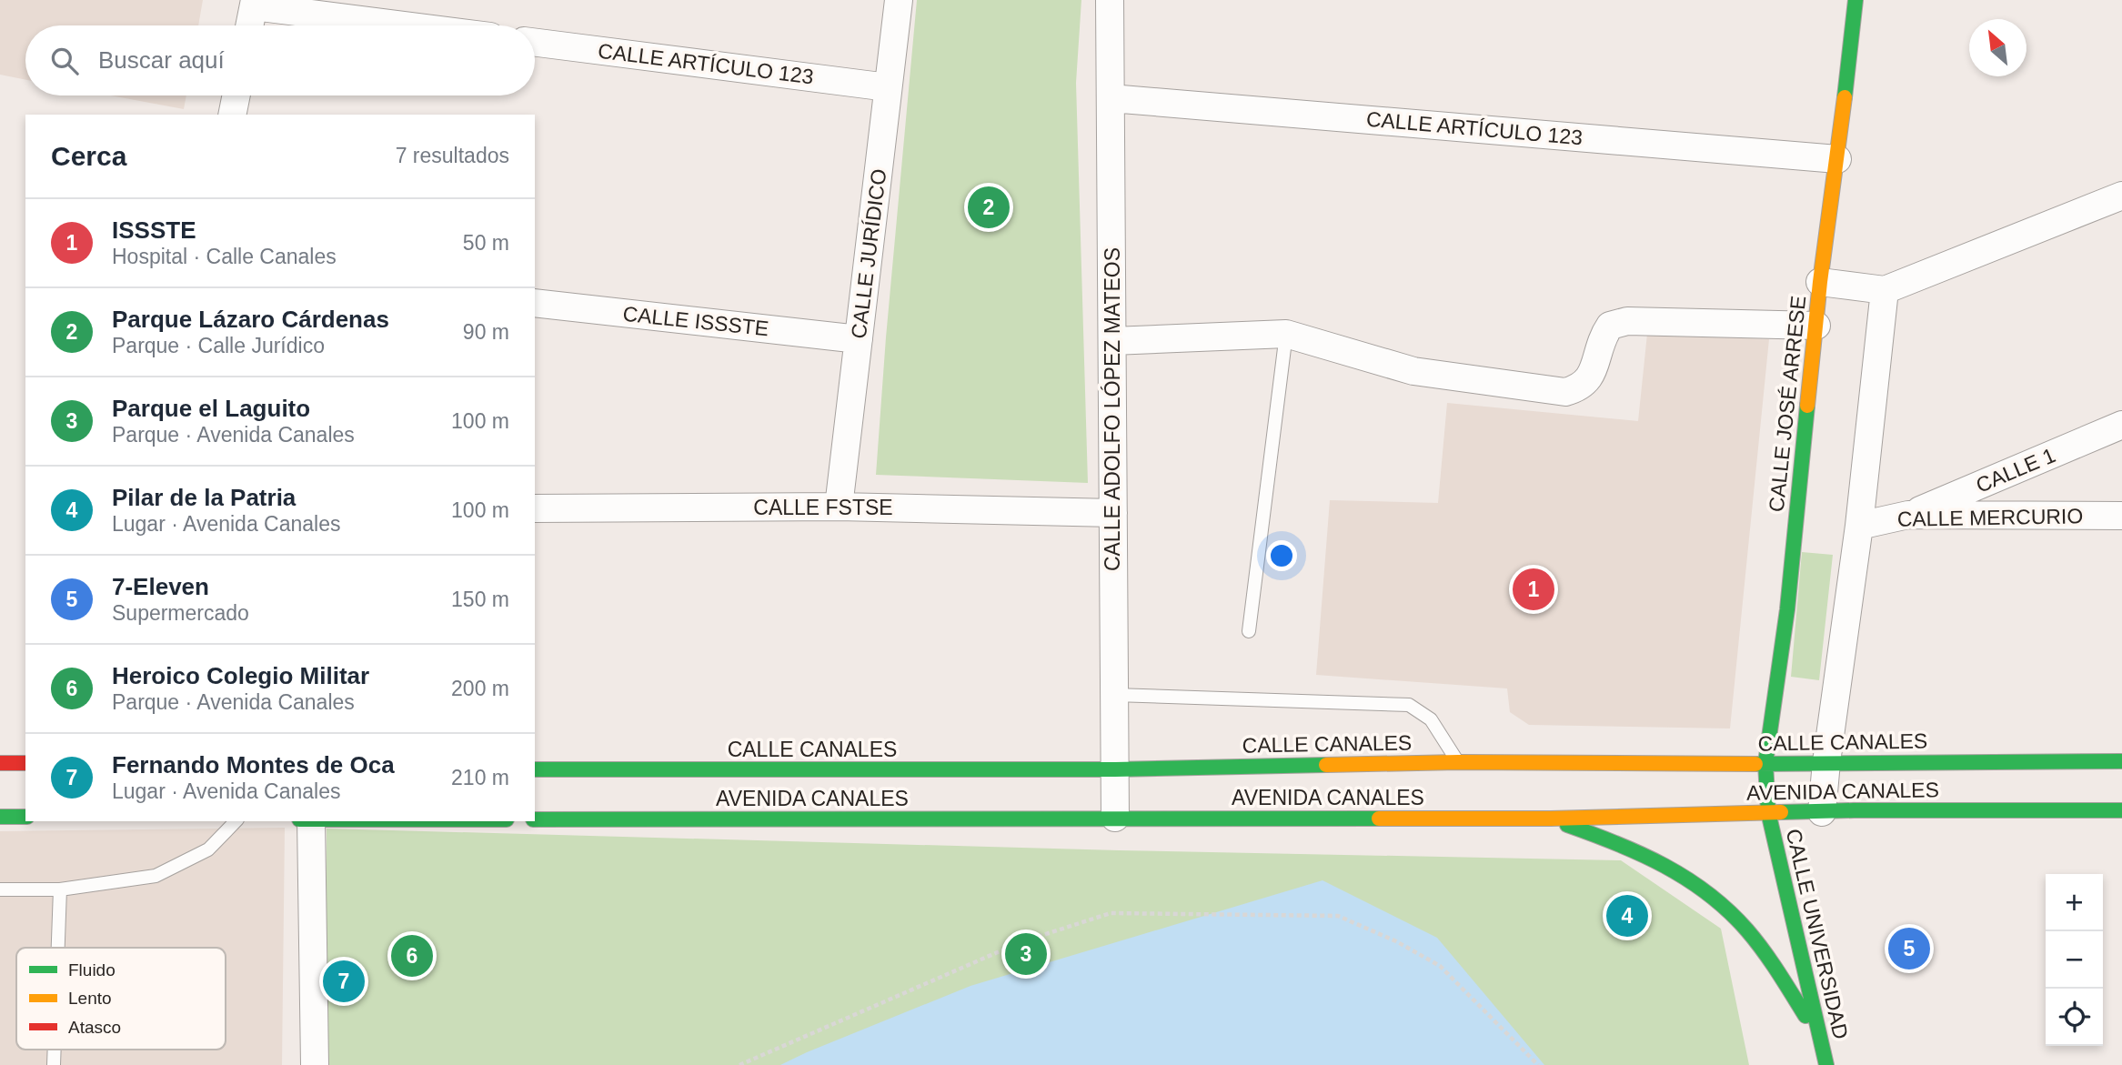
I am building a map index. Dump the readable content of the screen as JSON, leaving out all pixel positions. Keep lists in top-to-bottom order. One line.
{"streets":{"main road":["CALLE JOSÉ ARRESE","CALLE CANALES","AVENIDA CANALES","CALLE UNIVERSIDAD"],"street":["CALLE ARTÍCULO 123","CALLE JURÍDICO","CALLE ISSSTE","CALLE ADOLFO LÓPEZ MATEOS","CALLE 1","CALLE FSTSE","CALLE MERCURIO"]},"crossings":[["CALLE ARTÍCULO 123","CALLE JURÍDICO"],["CALLE ARTÍCULO 123","CALLE JOSÉ ARRESE"],["CALLE ARTÍCULO 123","CALLE ADOLFO LÓPEZ MATEOS"],["CALLE JURÍDICO","CALLE ISSSTE"],["CALLE JURÍDICO","CALLE FSTSE"],["CALLE JOSÉ ARRESE","CALLE CANALES"],["CALLE JOSÉ ARRESE","AVENIDA CANALES"],["CALLE JOSÉ ARRESE","CALLE UNIVERSIDAD"],["CALLE ADOLFO LÓPEZ MATEOS","CALLE FSTSE"],["CALLE ADOLFO LÓPEZ MATEOS","CALLE CANALES"],["CALLE ADOLFO LÓPEZ MATEOS","AVENIDA CANALES"],["CALLE 1","CALLE MERCURIO"],["AVENIDA CANALES","CALLE UNIVERSIDAD"]],"legend":["Fluido","Lento","Atasco"],"north":"top left","page":{"search":"Buscar aquí","heading":["Cerca","7 resultados"],"pins":["2","1","4","5","3","6","7"],"list":[{"mark":"1","name":"ISSSTE","note":"Hospital · Calle Canales","value":"50 m"},{"mark":"2","name":"Parque Lázaro Cárdenas","note":"Parque · Calle Jurídico","value":"90 m"},{"mark":"3","name":"Parque el Laguito","note":"Parque · Avenida Canales","value":"100 m"},{"mark":"4","name":"Pilar de la Patria","note":"Lugar · Avenida Canales","value":"100 m"},{"mark":"5","name":"7-Eleven","note":"Supermercado","value":"150 m"},{"mark":"6","name":"Heroico Colegio Militar","note":"Parque · Avenida Canales","value":"200 m"},{"mark":"7","name":"Fernando Montes de Oca","note":"Lugar · Avenida Canales","value":"210 m"}],"map_buttons":["+","−"]}}
